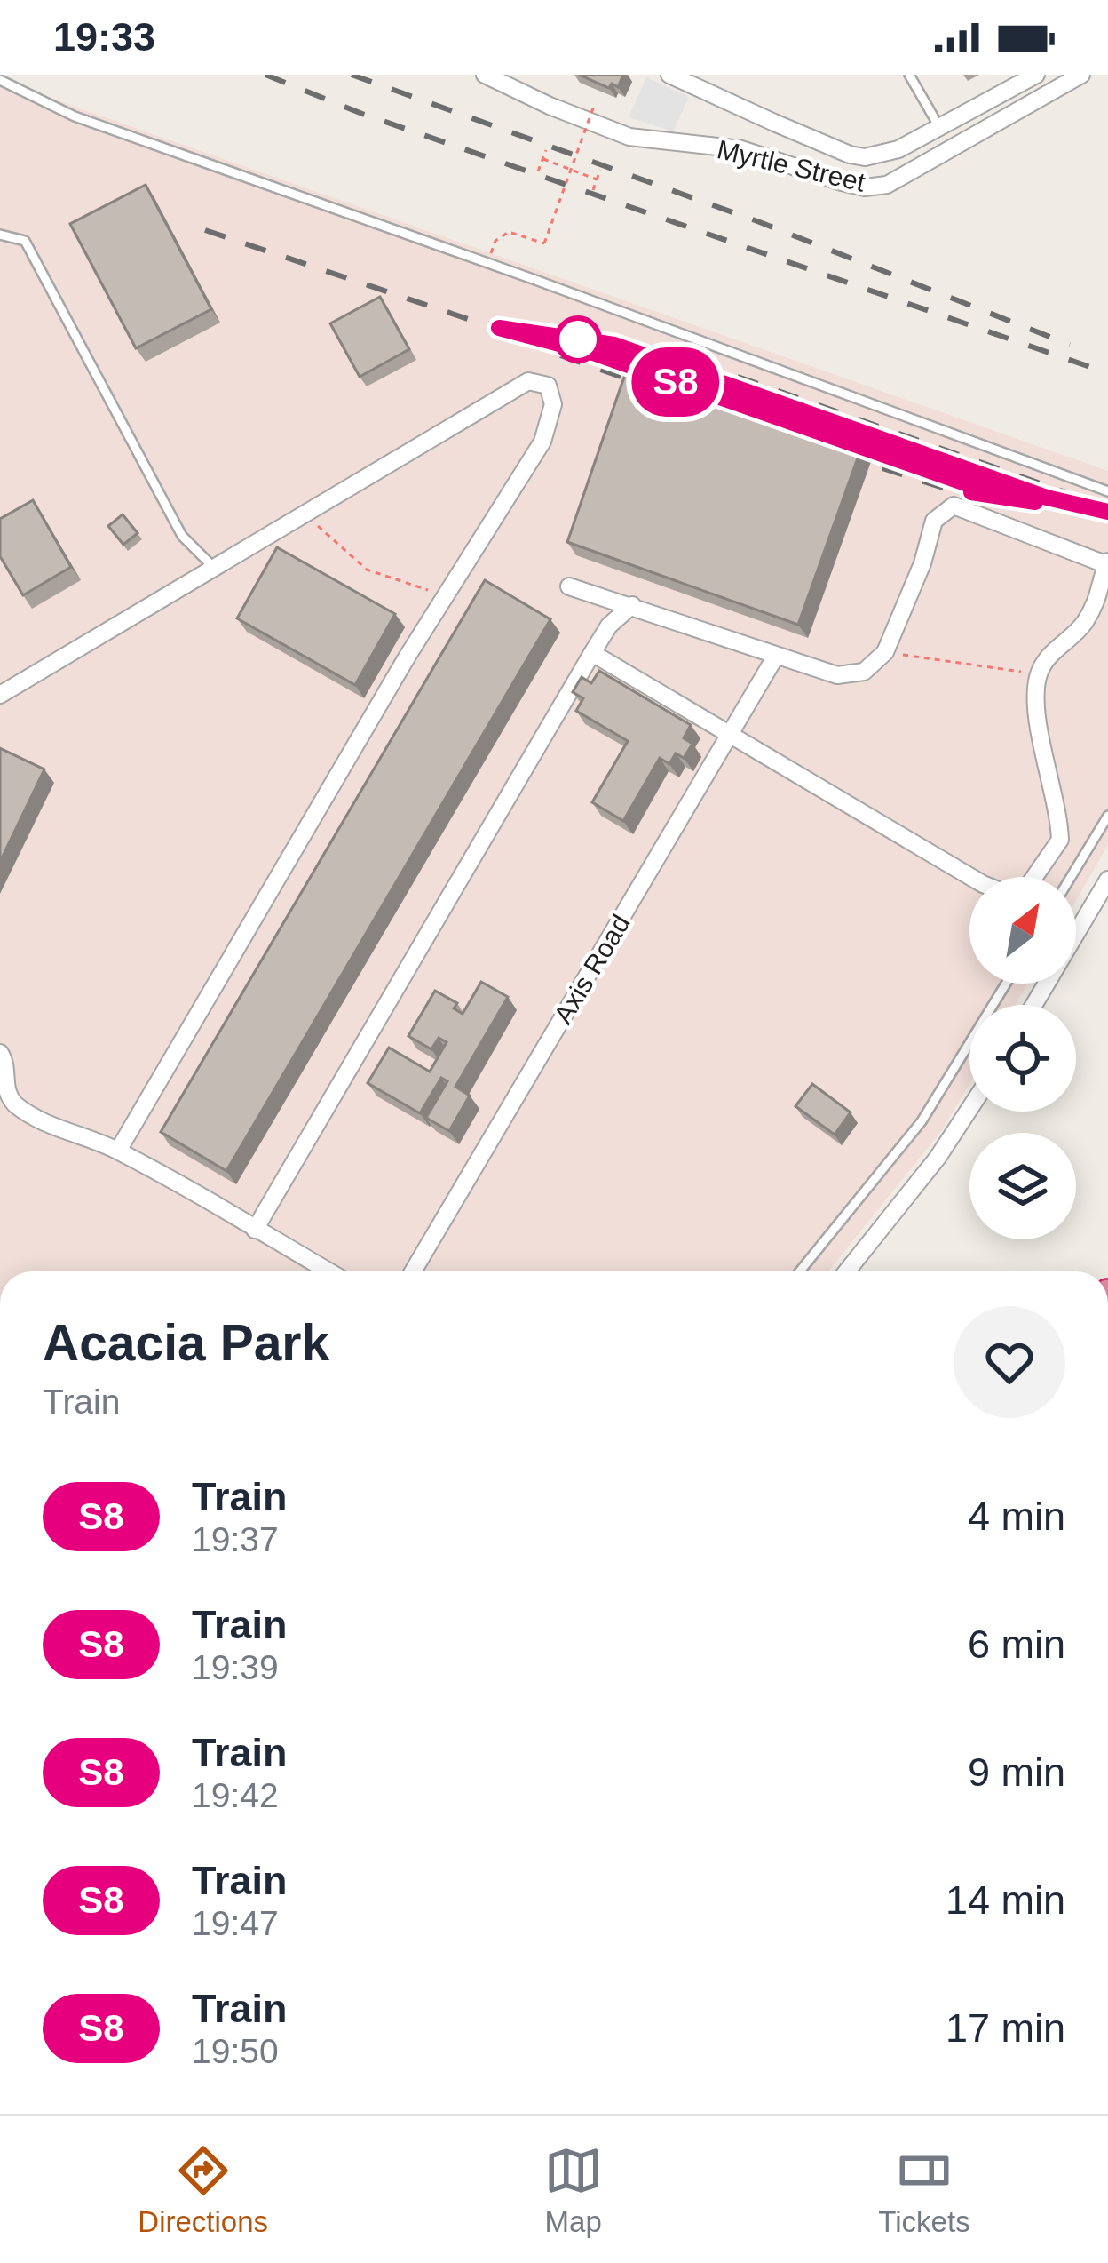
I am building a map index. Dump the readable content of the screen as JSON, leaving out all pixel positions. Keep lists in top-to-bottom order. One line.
{"streets":{"street":["Myrtle Street","Axis Road"]},"north":"top right","page":{"status":"19:33","on_map":"S8","heading":["Acacia Park","Train"],"list":[{"mark":"S8","name":"Train","note":"19:37","value":"4 min"},{"mark":"S8","name":"Train","note":"19:39","value":"6 min"},{"mark":"S8","name":"Train","note":"19:42","value":"9 min"},{"mark":"S8","name":"Train","note":"19:47","value":"14 min"},{"mark":"S8","name":"Train","note":"19:50","value":"17 min"}],"tabs":["Directions","Map","Tickets"]}}
